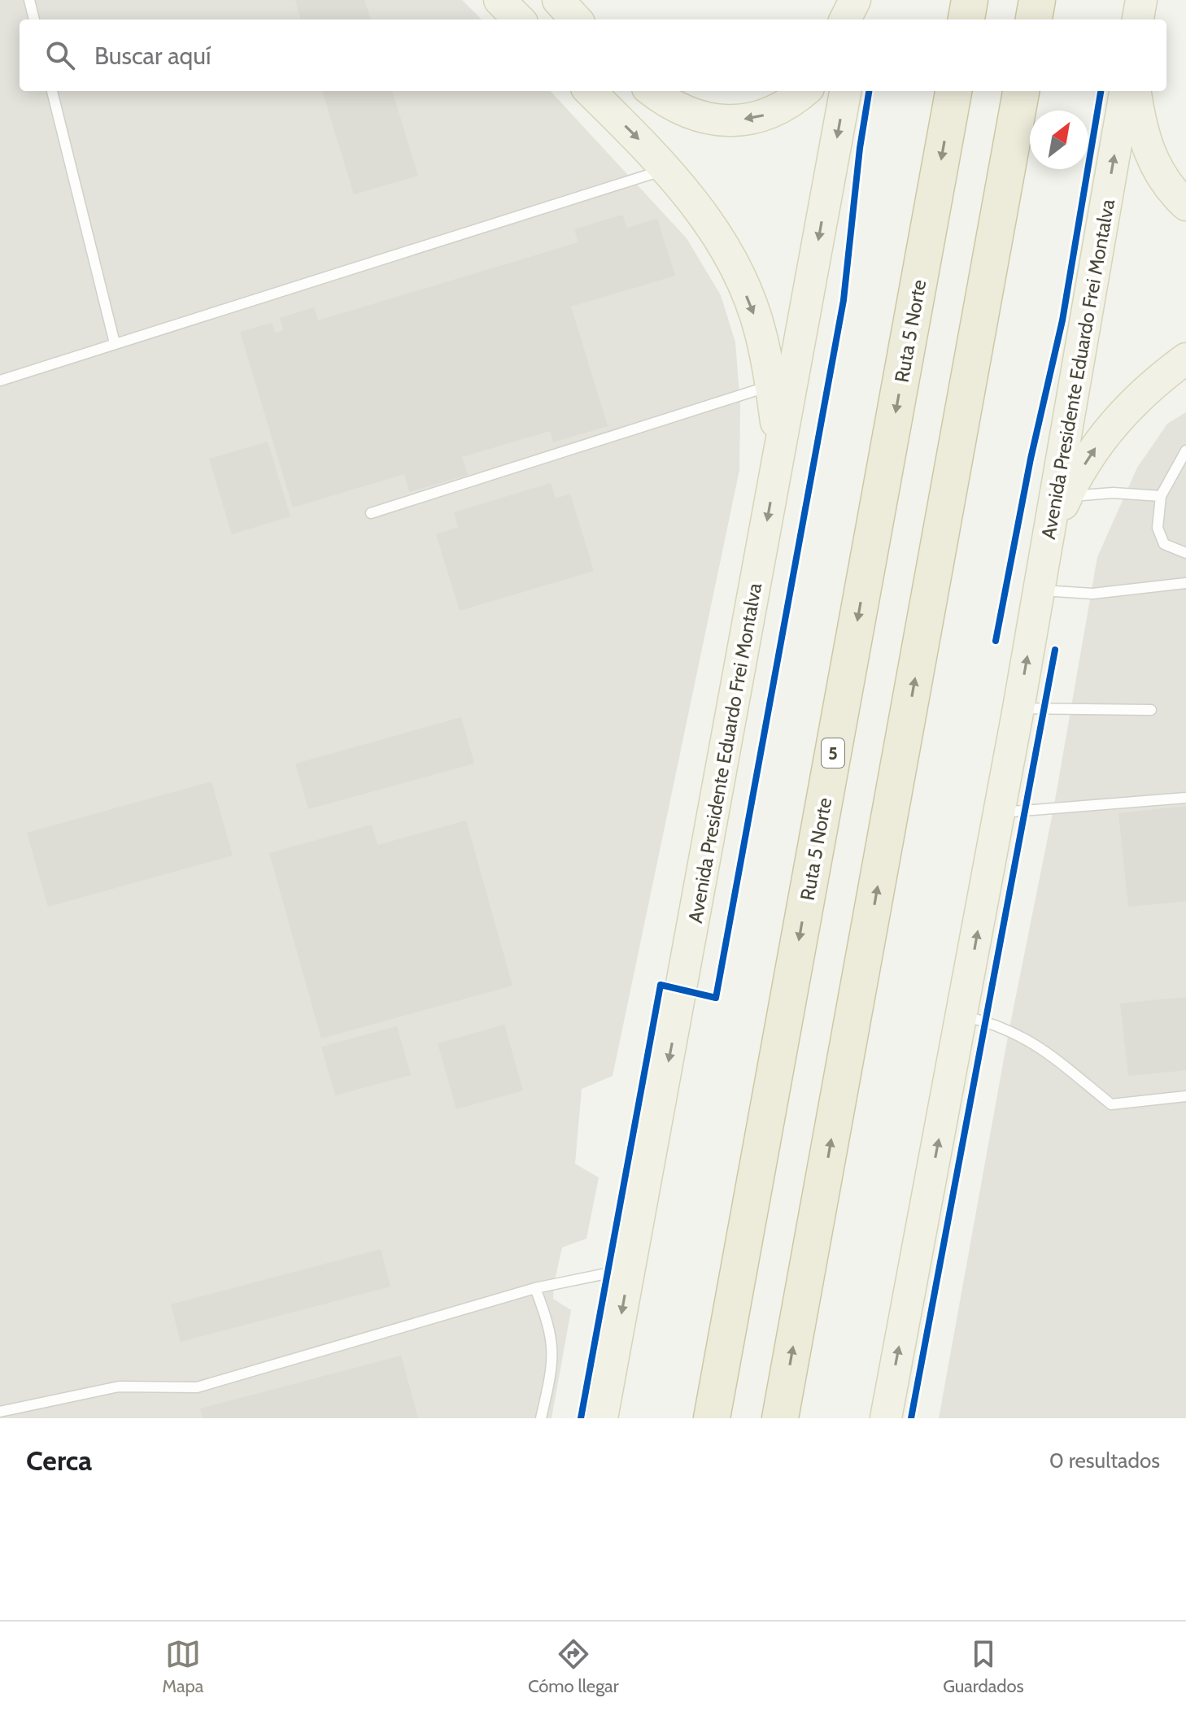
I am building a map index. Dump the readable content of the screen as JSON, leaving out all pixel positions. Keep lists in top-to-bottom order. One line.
{"streets":{"highway":["Ruta 5 Norte","5"],"main road":["Avenida Presidente Eduardo Frei Montalva"]},"north":"top right","page":{"search":"Buscar aquí","heading":["Cerca","0 resultados"],"nav":["Mapa","Cómo llegar","Guardados"]}}
